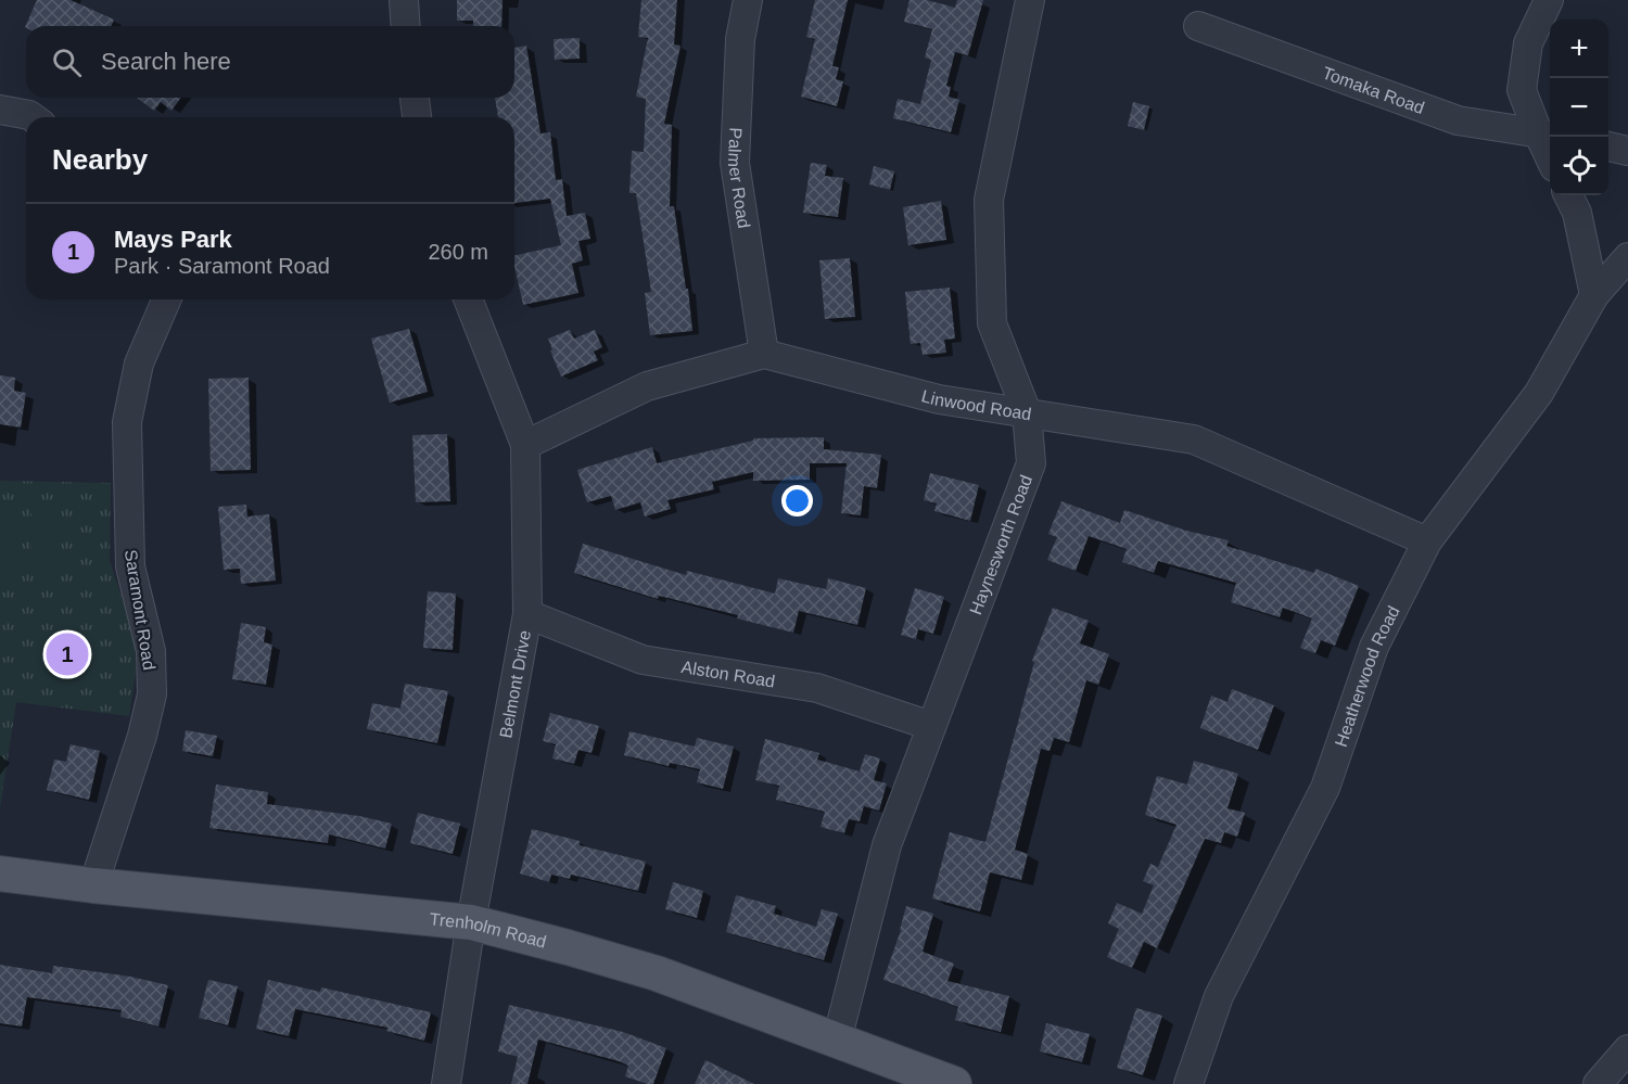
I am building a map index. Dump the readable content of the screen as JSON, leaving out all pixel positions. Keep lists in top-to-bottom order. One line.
{"streets":{"main road":["Trenholm Road"],"street":["Tomaka Road","Palmer Road","Linwood Road","Haynesworth Road","Saramont Road","Alston Road","Heatherwood Road","Belmont Drive"]},"crossings":[["Palmer Road","Linwood Road"],["Linwood Road","Haynesworth Road"],["Linwood Road","Heatherwood Road"],["Haynesworth Road","Alston Road"],["Haynesworth Road","Trenholm Road"],["Saramont Road","Trenholm Road"],["Alston Road","Belmont Drive"],["Belmont Drive","Trenholm Road"]],"page":{"map_buttons":["+","−"],"search":"Search here","heading":"Nearby","list":[{"mark":"1","name":"Mays Park","note":"Park · Saramont Road","value":"260 m"}],"pins":"1"}}
